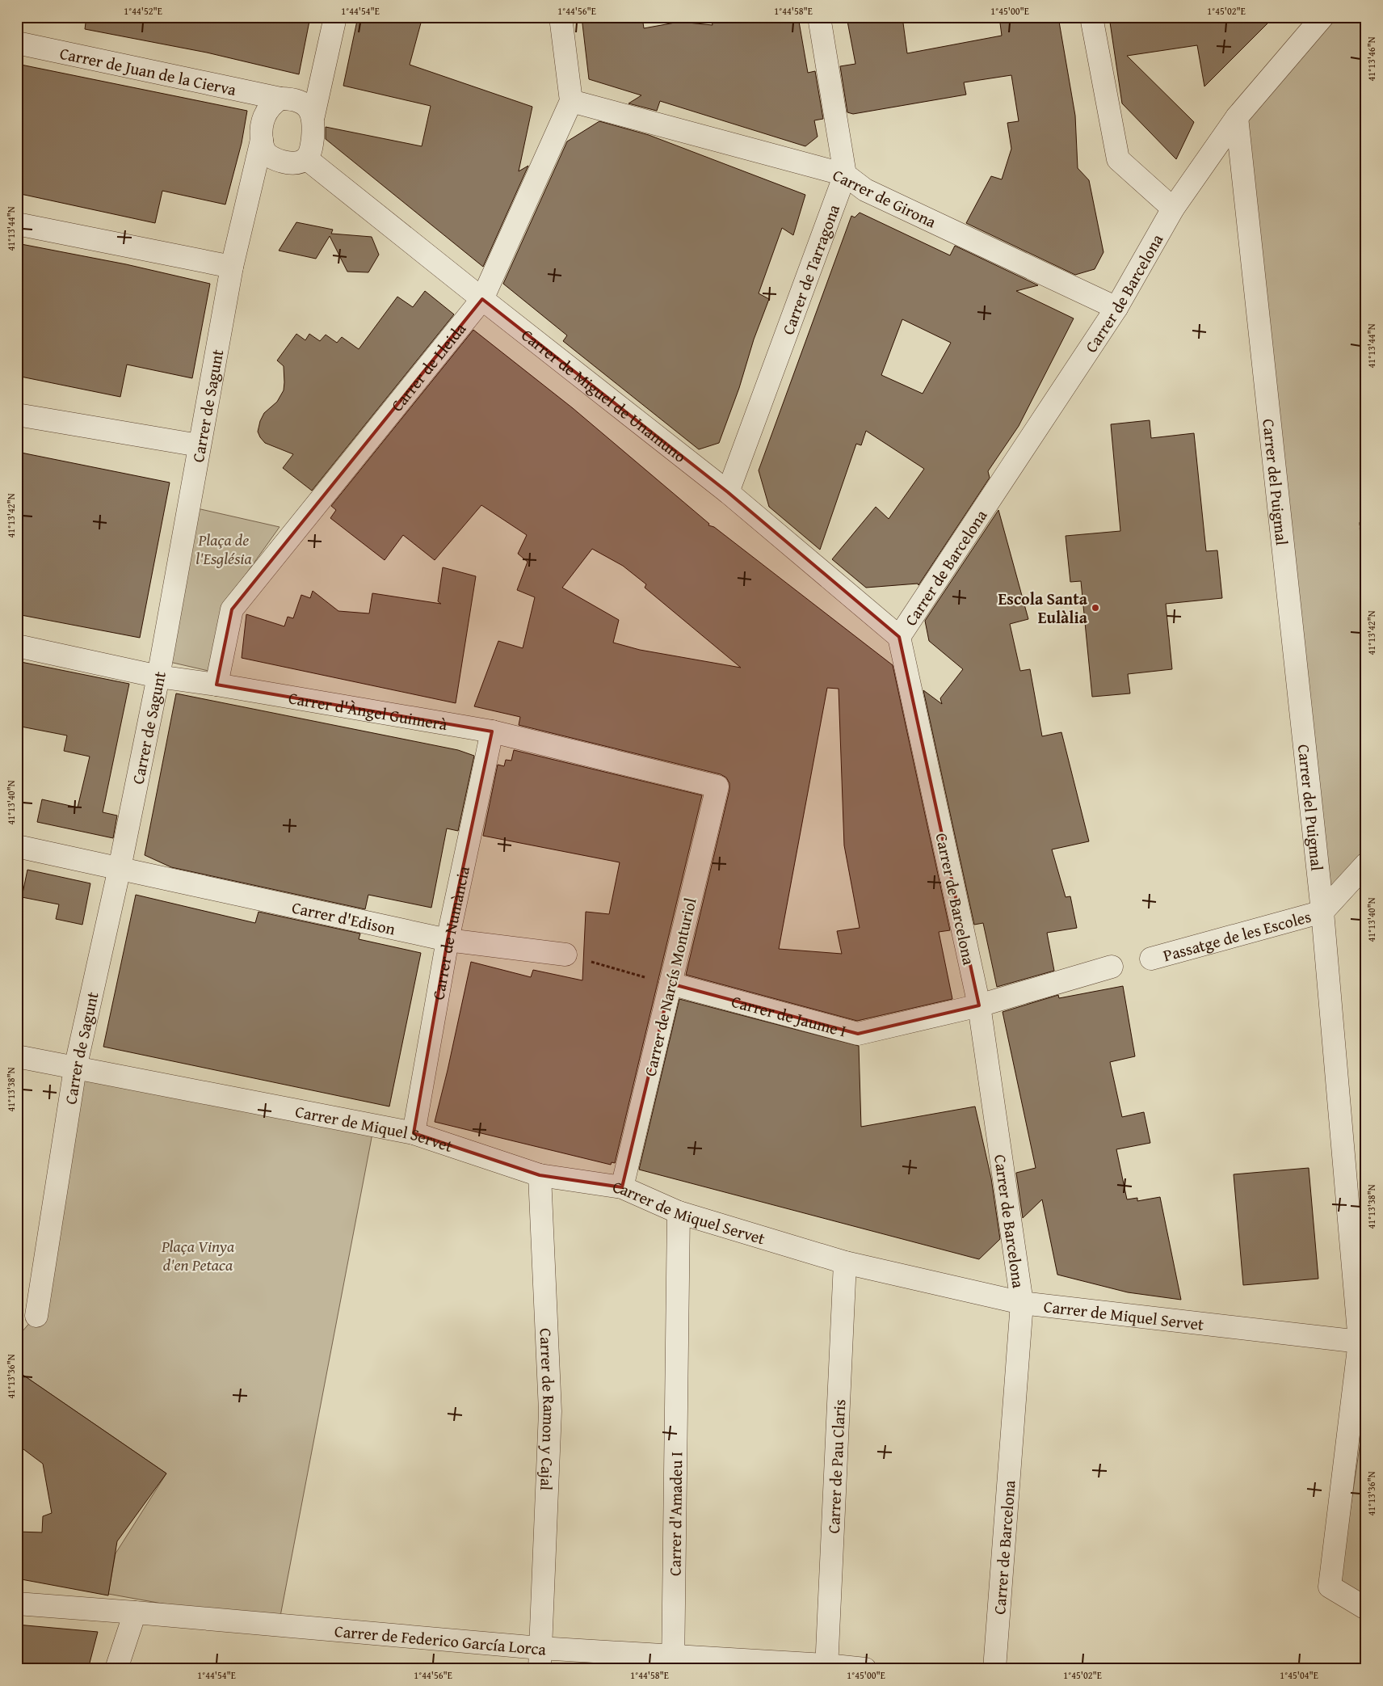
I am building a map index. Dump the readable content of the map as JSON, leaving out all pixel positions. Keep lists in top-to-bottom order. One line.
{"streets":{"street":["Carrer de Juan de la Cierva","Carrer de Girona","Carrer de Tarragona","Carrer de Barcelona","Carrer de Lleida","Carrer de Miguel de Unamuno","Carrer de Sagunt","Carrer del Puigmal","Carrer d'Àngel Guimerà","Carrer d'Edison","Carrer de Numància","Passatge de les Escoles","Carrer de Narcís Monturiol","Carrer de Jaume I","Carrer de Miquel Servet","Carrer de Ramon y Cajal","Carrer de Pau Claris","Carrer d'Amadeu I","Carrer de Federico García Lorca"]},"crossings":[["Carrer de Juan de la Cierva","Carrer de Miguel de Unamuno"],["Carrer de Juan de la Cierva","Carrer de Sagunt"],["Carrer de Girona","Carrer de Tarragona"],["Carrer de Girona","Carrer de Barcelona"],["Carrer de Girona","Carrer de Lleida"],["Carrer de Tarragona","Carrer de Miguel de Unamuno"],["Carrer de Barcelona","Carrer de Miguel de Unamuno"],["Carrer de Barcelona","Carrer del Puigmal"],["Carrer de Barcelona","Carrer de Jaume I"],["Carrer de Barcelona","Carrer de Miquel Servet"],["Carrer de Lleida","Carrer de Miguel de Unamuno"],["Carrer de Lleida","Carrer d'Àngel Guimerà"],["Carrer de Miguel de Unamuno","Carrer de Sagunt"],["Carrer de Sagunt","Carrer d'Àngel Guimerà"],["Carrer de Sagunt","Carrer d'Edison"],["Carrer de Sagunt","Carrer de Miquel Servet"],["Carrer del Puigmal","Passatge de les Escoles"],["Carrer del Puigmal","Carrer de Miquel Servet"],["Carrer d'Àngel Guimerà","Carrer de Numància"],["Carrer d'Àngel Guimerà","Carrer de Narcís Monturiol"],["Carrer d'Edison","Carrer de Numància"],["Carrer de Numància","Carrer de Miquel Servet"],["Carrer de Narcís Monturiol","Carrer de Jaume I"],["Carrer de Narcís Monturiol","Carrer de Miquel Servet"],["Carrer de Miquel Servet","Carrer de Ramon y Cajal"],["Carrer de Miquel Servet","Carrer de Pau Claris"],["Carrer de Miquel Servet","Carrer d'Amadeu I"],["Carrer de Ramon y Cajal","Carrer de Federico García Lorca"],["Carrer de Pau Claris","Carrer de Federico García Lorca"],["Carrer d'Amadeu I","Carrer de Federico García Lorca"]],"parks":["Plaça de l'Església","Plaça Vinya d'en Petaca"],"places":["Escola Santa Eulàlia"],"coordinates":["1°44'52\"E","1°44'54\"E","1°44'56\"E","1°44'58\"E","1°45'00\"E","1°45'02\"E","41°13'46\"N","41°13'44\"N","41°13'42\"N","41°13'40\"N","41°13'38\"N","41°13'36\"N","1°45'04\"E"]}
